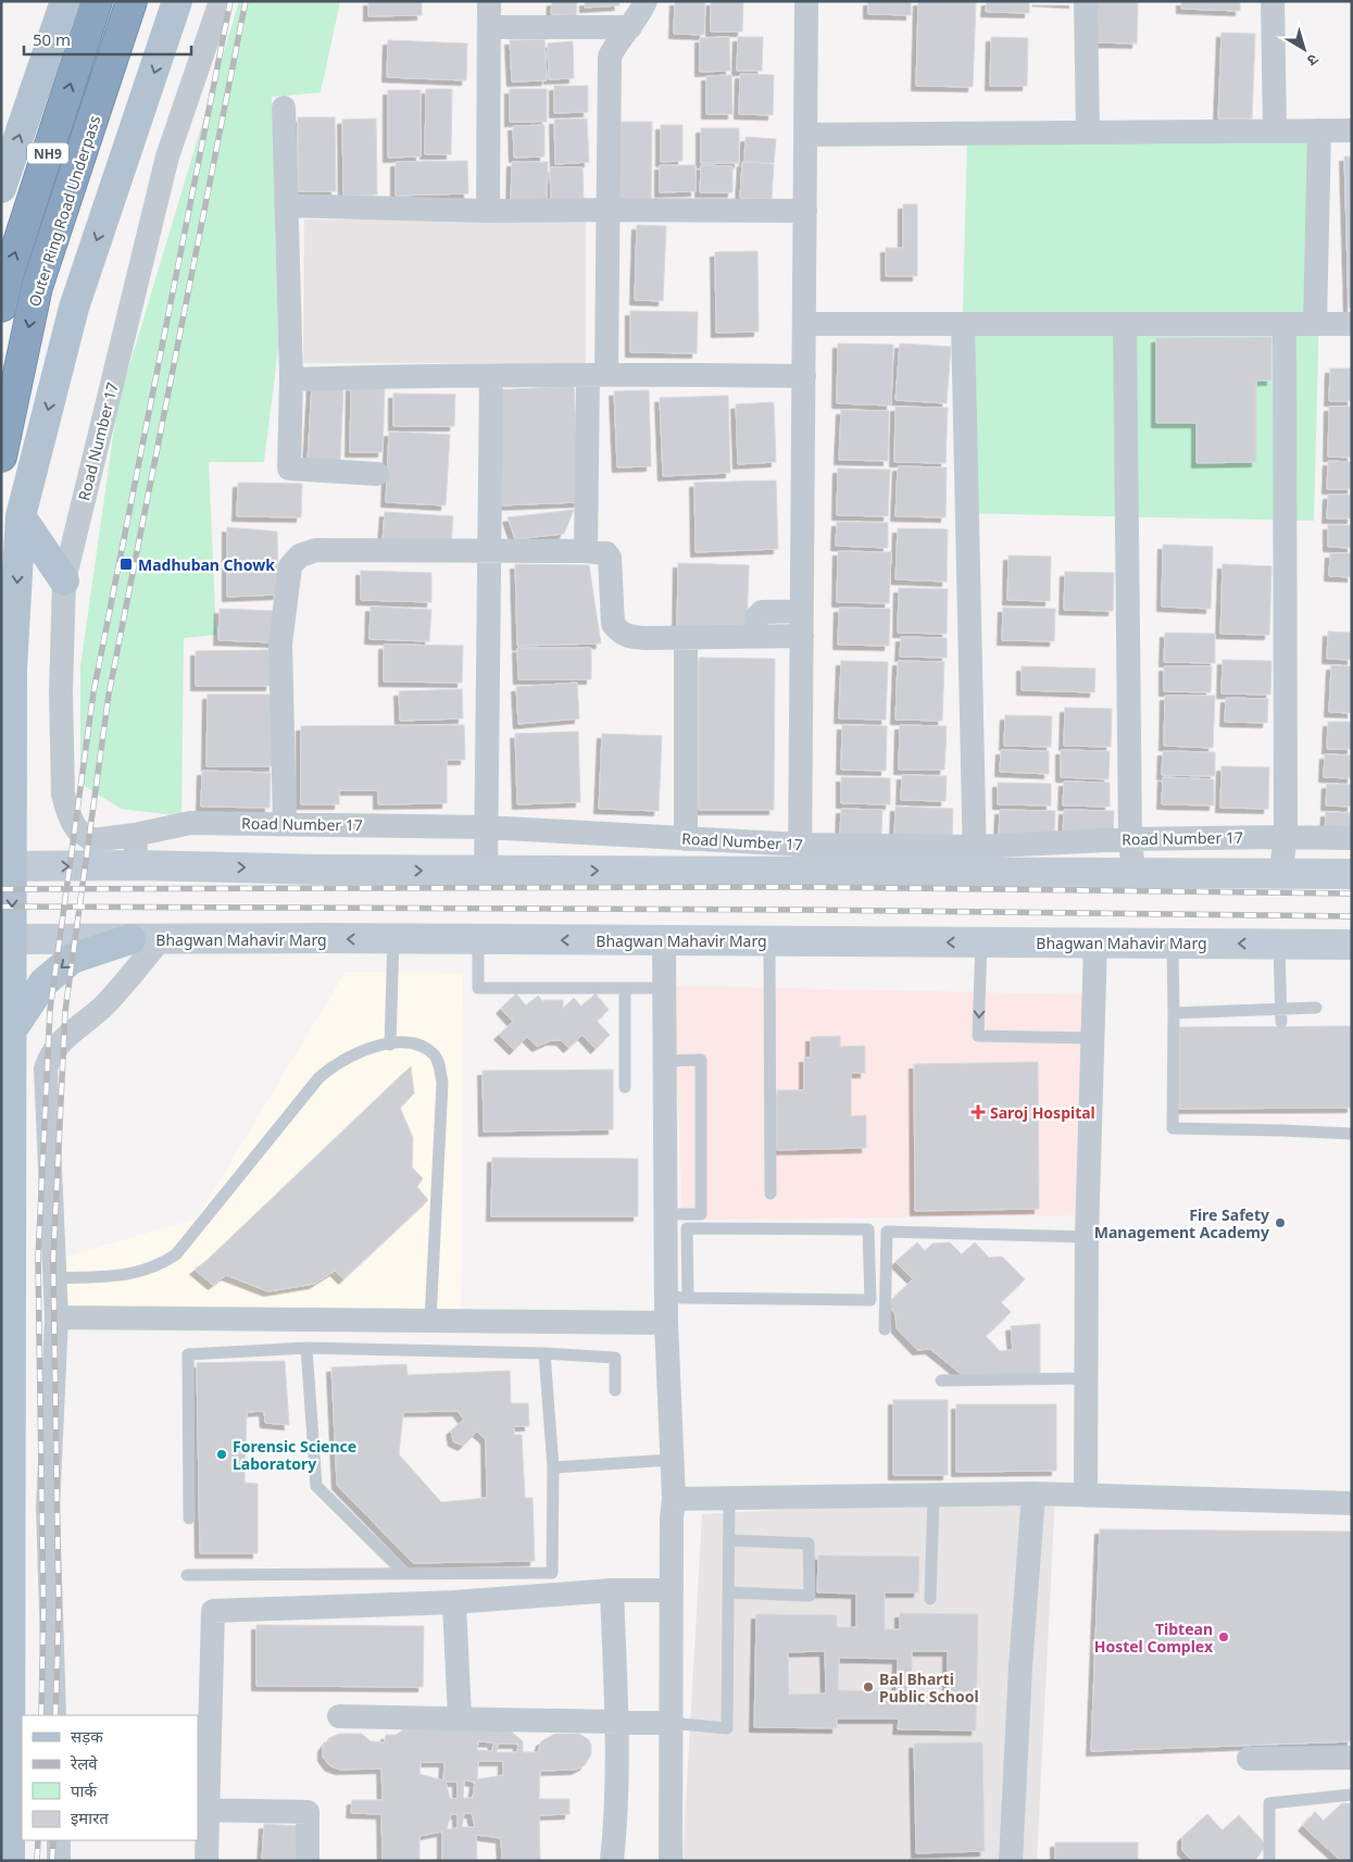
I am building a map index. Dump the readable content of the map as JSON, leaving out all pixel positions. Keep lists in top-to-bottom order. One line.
{"streets":{"highway":["NH9","Outer Ring Road Underpass"],"main road":["Bhagwan Mahavir Marg"],"street":["Road Number 17"]},"places":{"transit":["Madhuban Chowk"],"health":["Saroj Hospital"],"other":["Fire Safety Management Academy","Forensic Science Laboratory","Tibtean Hostel Complex","Bal Bharti Public School"]},"legend":["सड़क","रेलवे","पार्क","इमारत"],"scale_bar":"50 m","north":"bottom right"}
